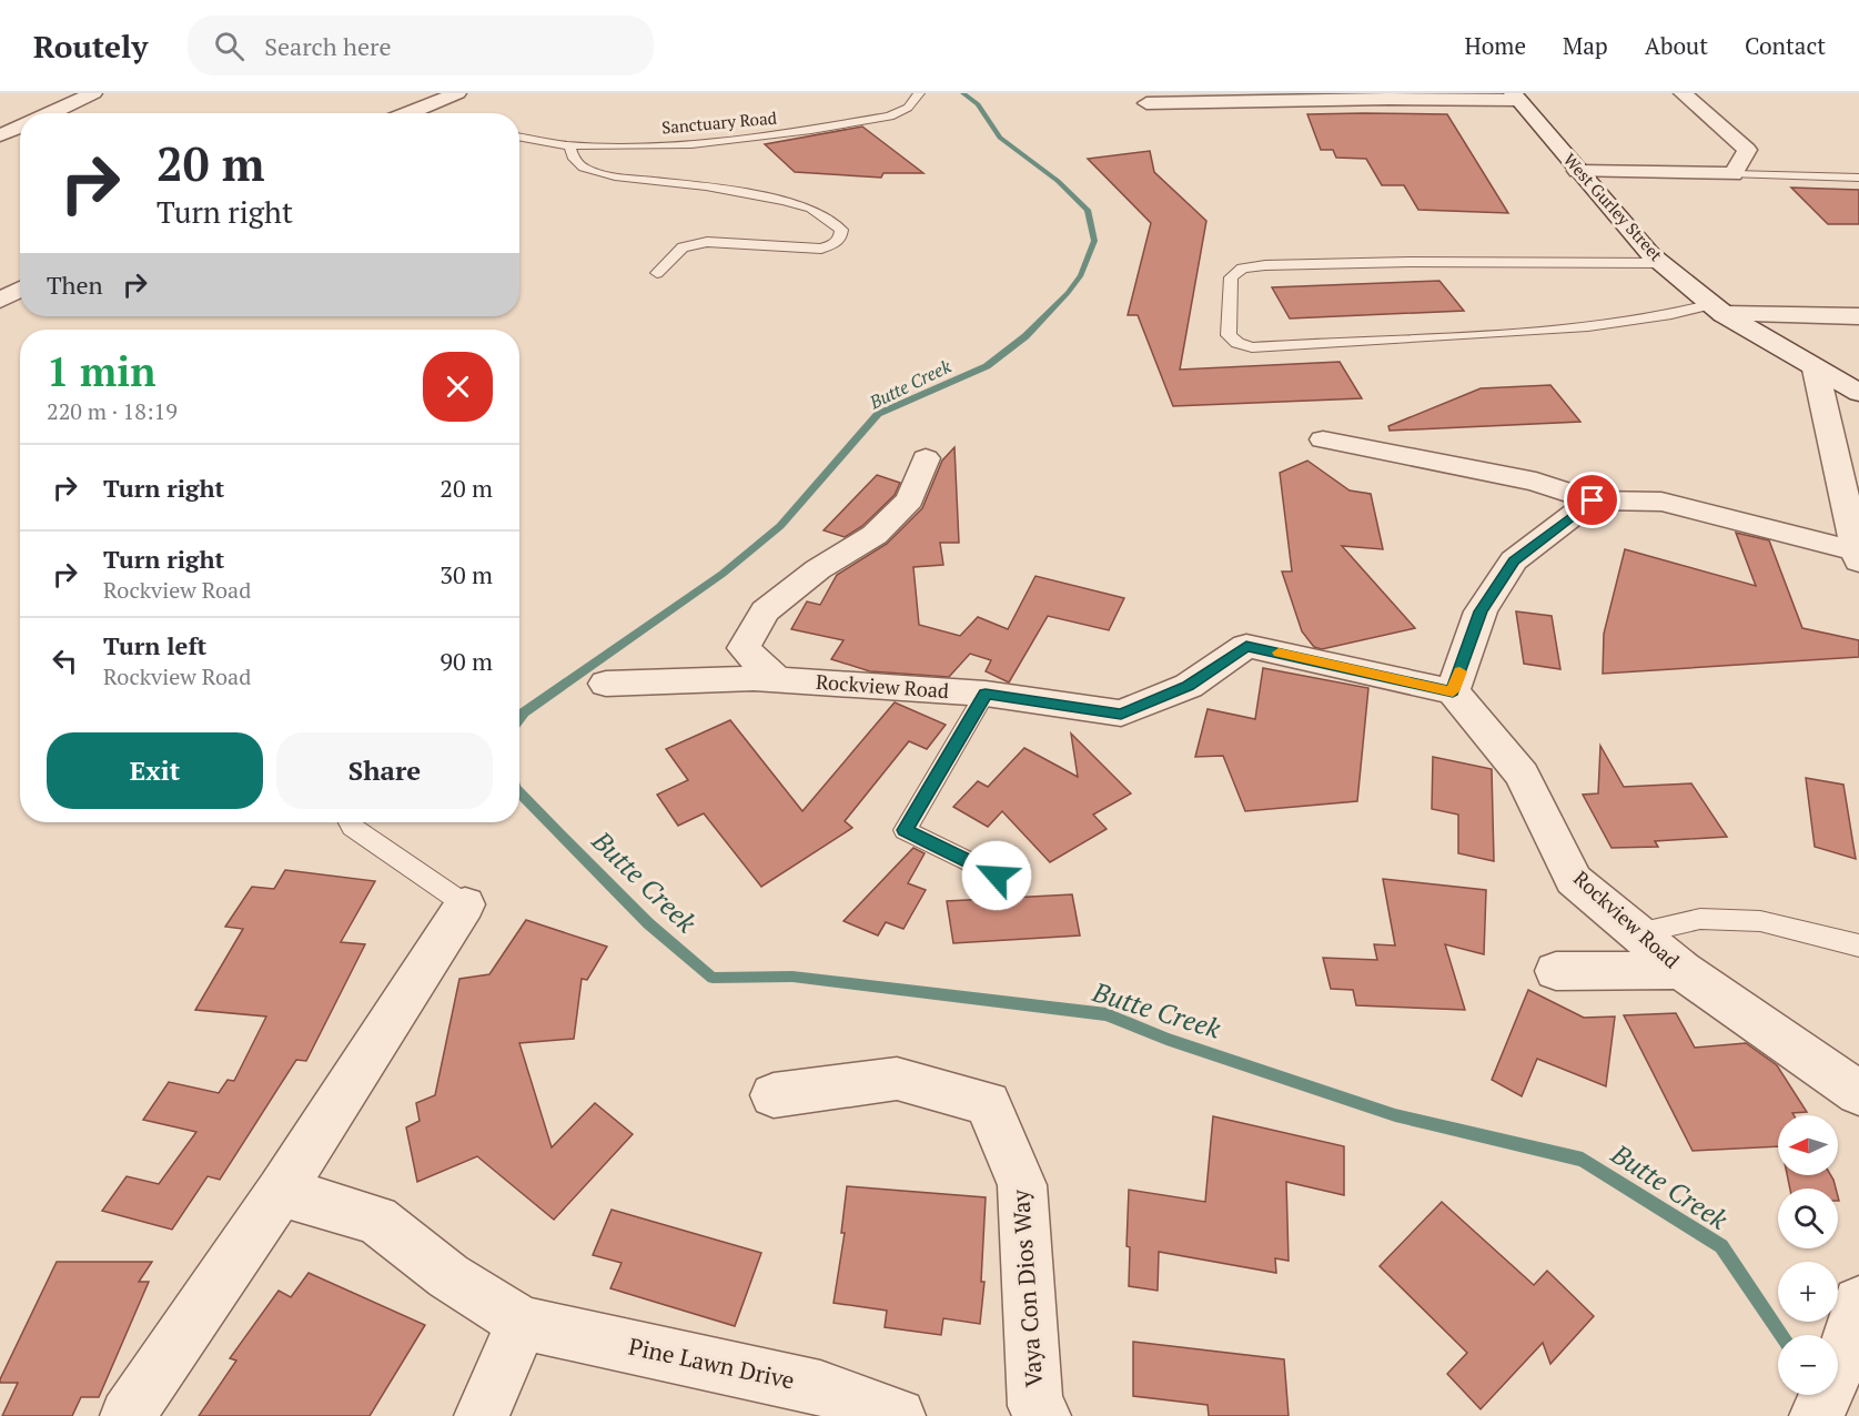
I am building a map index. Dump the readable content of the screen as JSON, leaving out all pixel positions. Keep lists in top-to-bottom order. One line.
{"streets":{"street":["West Gurley Street","Rockview Road","Vaya Con Dios Way","Pine Lawn Drive"],"lane":["Sanctuary Road"]},"water":["Butte Creek"],"north":"left","page":{"header":"Routely","search":"Search here","nav":["Home","Map","About","Contact"],"turn":["20 m","Turn right"],"then":"Then","heading":["1 min","220 m · 18:19"],"list":[{"name":"Turn right","value":"20 m"},{"name":"Turn right","note":"Rockview Road","value":"30 m"},{"name":"Turn left","note":"Rockview Road","value":"90 m"}],"buttons":["Exit","Share"],"map_buttons":["+","−"]}}
